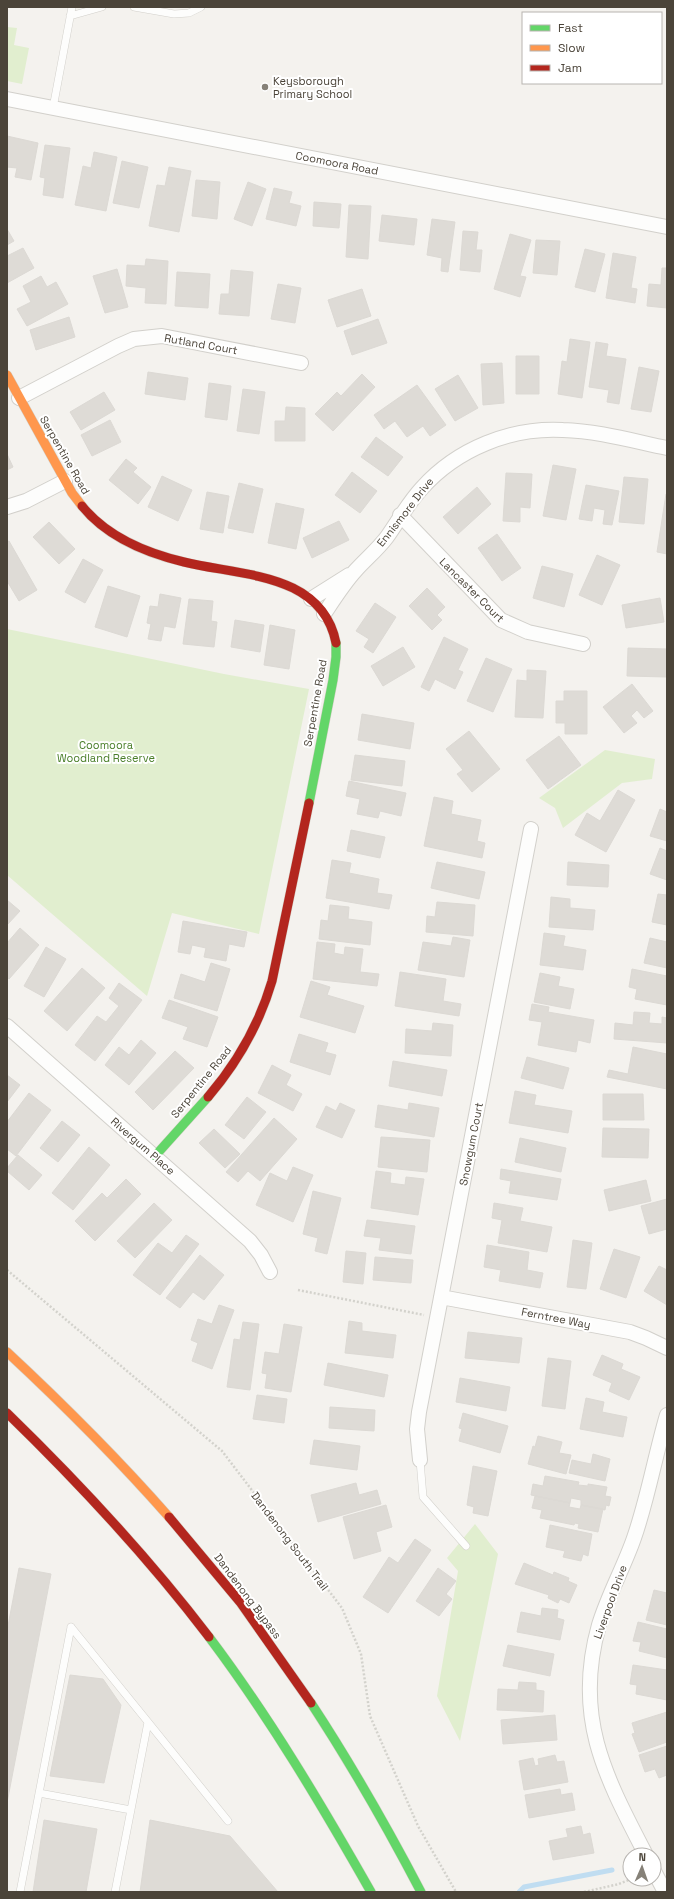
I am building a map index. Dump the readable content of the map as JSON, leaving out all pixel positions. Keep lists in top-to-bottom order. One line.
{"streets":{"main road":["Serpentine Road","Dandenong Bypass"],"street":["Coomoora Road","Rutland Court","Ennismore Drive","Lancaster Court","Snowgum Court","Rivergum Place","Ferntree Way","Liverpool Drive"],"path":["Dandenong South Trail"]},"crossings":[["Rutland Court","Serpentine Road"],["Serpentine Road","Ennismore Drive"],["Serpentine Road","Rivergum Place"],["Ennismore Drive","Lancaster Court"],["Snowgum Court","Ferntree Way"]],"parks":["Coomoora Woodland Reserve"],"places":["Keysborough Primary School"],"legend":["Fast","Slow","Jam"],"north":"top"}
